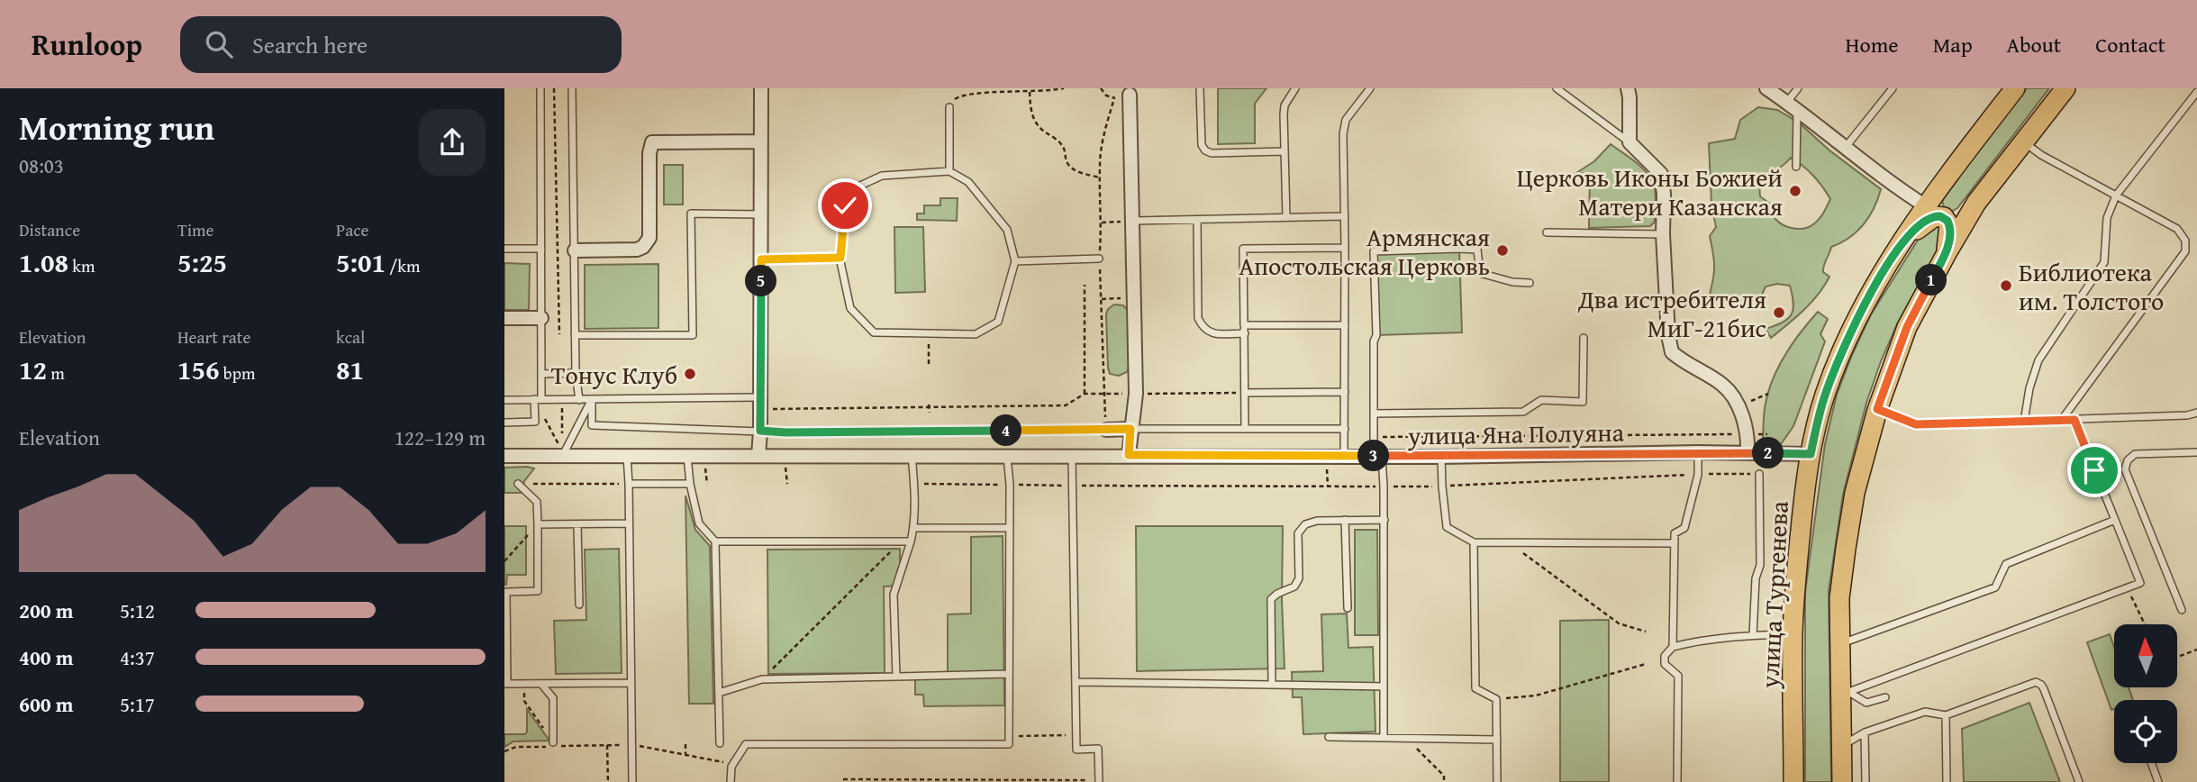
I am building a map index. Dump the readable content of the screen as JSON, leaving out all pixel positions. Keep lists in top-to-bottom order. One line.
{"streets":{"main road":["улица Тургенева"],"street":["улица Яна Полуяна"]},"crossings":[["улица Яна Полуяна","улица Тургенева"]],"places":["Церковь Иконы Божией Матери Казанская","Армянская Апостольская Церковь","Библиотека им. Толстого","Два истребителя МиГ-21бис","Тонус Клуб"],"north":"top","page":{"header":"Runloop","search":"Search here","nav":["Home","Map","About","Contact"],"heading":["Morning run","08:03"],"stats":[["Distance","1.08 km"],["Time","5:25"],["Pace","5:01 /km"],["Elevation","12 m"],["Heart rate","156 bpm"],["kcal","81"]],"pins":["1","5","4","2","3"],"chart":["Elevation","122–129 m"],"list":[{"name":"200 m","note":"5:12"},{"name":"400 m","note":"4:37"},{"name":"600 m","note":"5:17"}]}}
